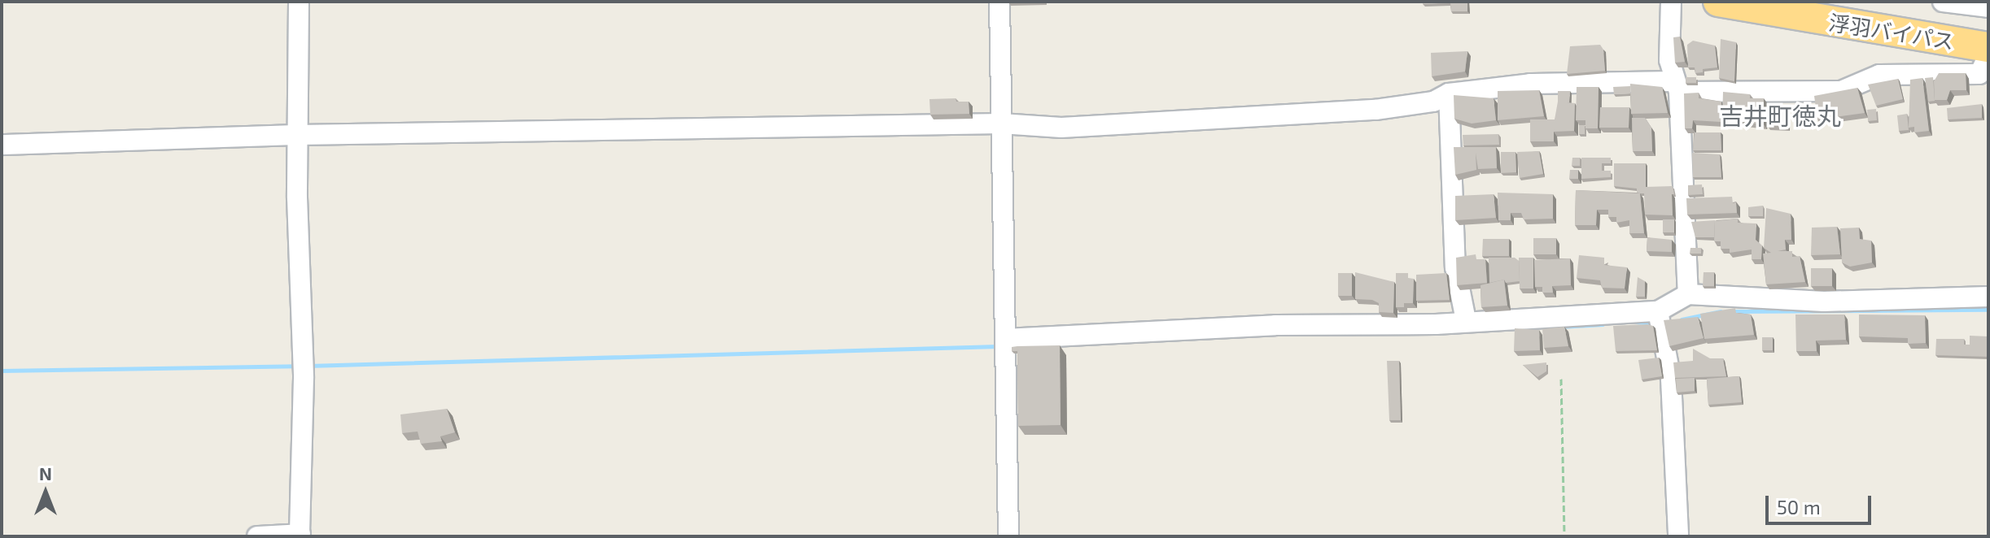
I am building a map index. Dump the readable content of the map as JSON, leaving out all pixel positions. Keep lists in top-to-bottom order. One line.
{"streets":{"highway":["浮羽バイパス"]},"districts":["吉井町徳丸"],"scale_bar":"50 m","north":"top"}
